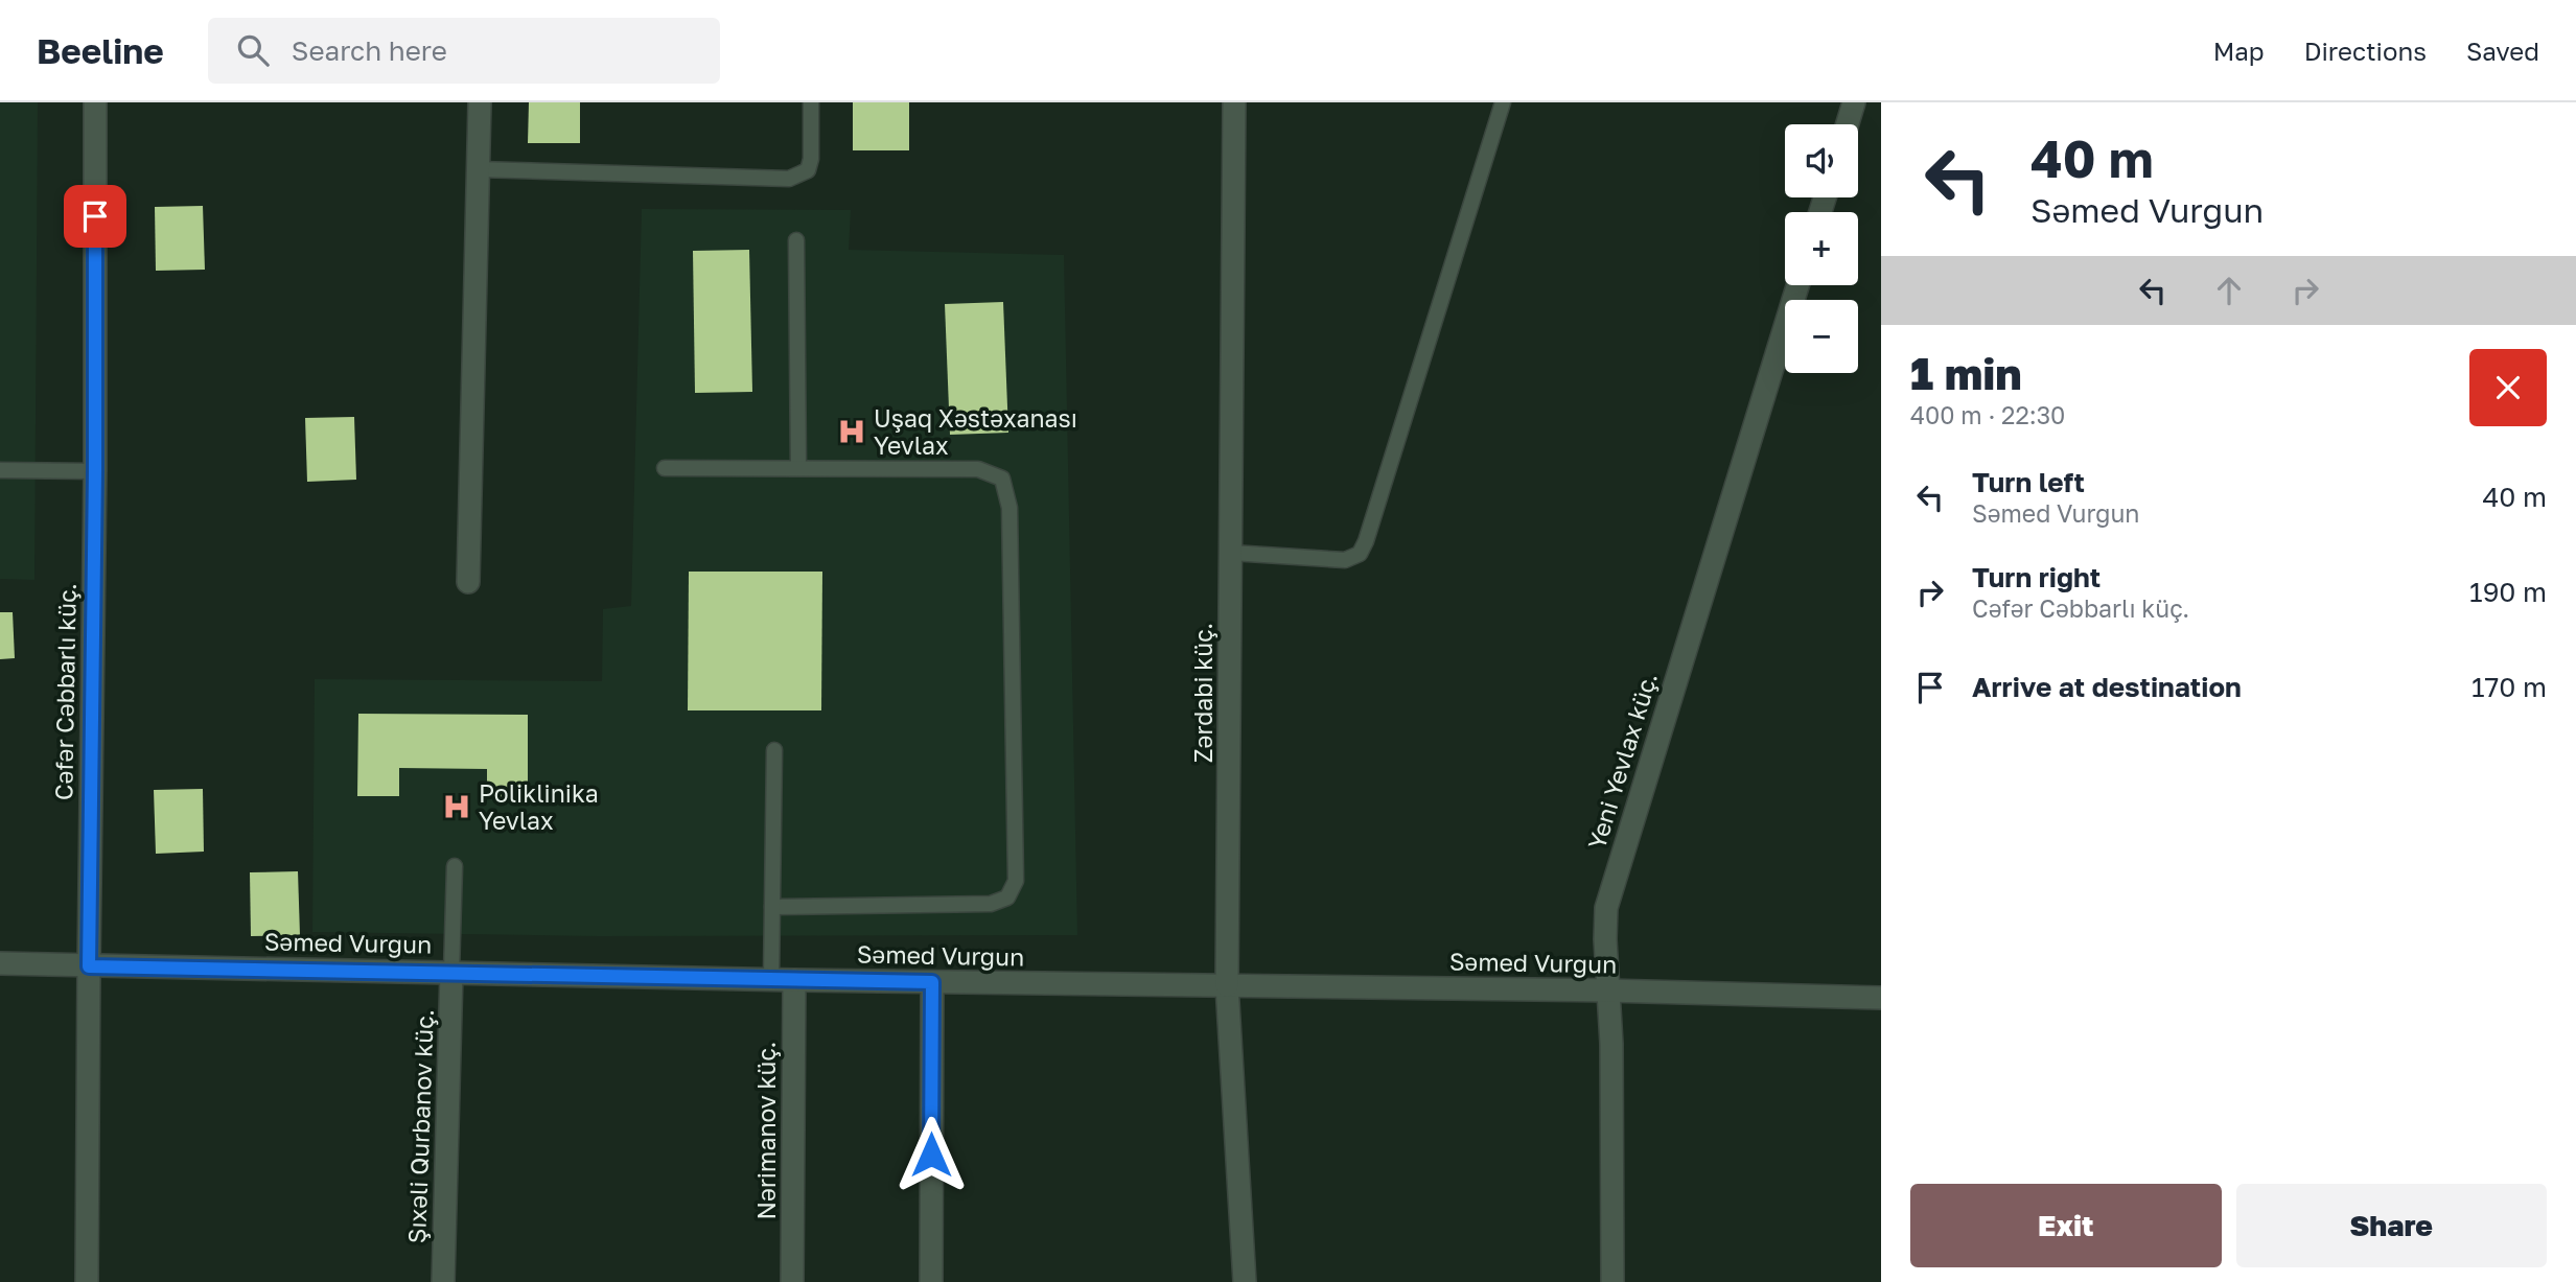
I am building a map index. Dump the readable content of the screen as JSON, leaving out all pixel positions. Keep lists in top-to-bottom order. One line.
{"streets":{"street":["Cəfər Cəbbarlı küç.","Zərdabi küç.","Yeni Yevlax küç.","Səmed Vurgun","Şıxəli Qurbanov küç.","Nərimanov küç."]},"crossings":[["Cəfər Cəbbarlı küç.","Səmed Vurgun"],["Zərdabi küç.","Səmed Vurgun"],["Yeni Yevlax küç.","Səmed Vurgun"],["Səmed Vurgun","Şıxəli Qurbanov küç."],["Səmed Vurgun","Nərimanov küç."]],"places":{"hospital":["Uşaq Xəstəxanası Yevlax","Poliklinika Yevlax"]},"page":{"header":"Beeline","search":"Search here","nav":["Map","Directions","Saved"],"turn":["40 m","Səmed Vurgun"],"map_buttons":["+","−"],"heading":["1 min","400 m · 22:30"],"list":[{"name":"Turn left","note":"Səmed Vurgun","value":"40 m"},{"name":"Turn right","note":"Cəfər Cəbbarlı küç.","value":"190 m"},{"name":"Arrive at destination","value":"170 m"}],"buttons":["Exit","Share"]}}
